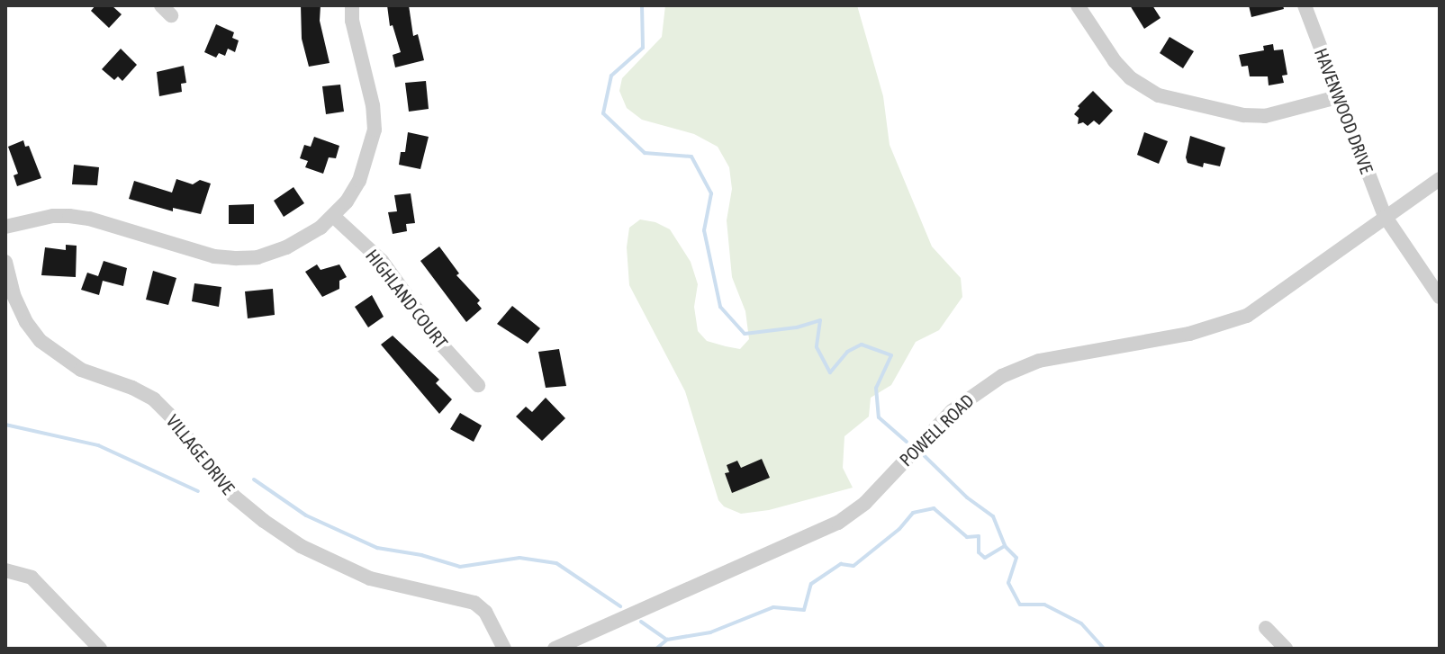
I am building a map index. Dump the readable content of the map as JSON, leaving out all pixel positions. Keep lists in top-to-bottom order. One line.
{"streets":{"street":["HAVENWOOD DRIVE","HIGHLAND COURT","POWELL ROAD","VILLAGE DRIVE"]},"crossings":[["HAVENWOOD DRIVE","POWELL ROAD"]]}
